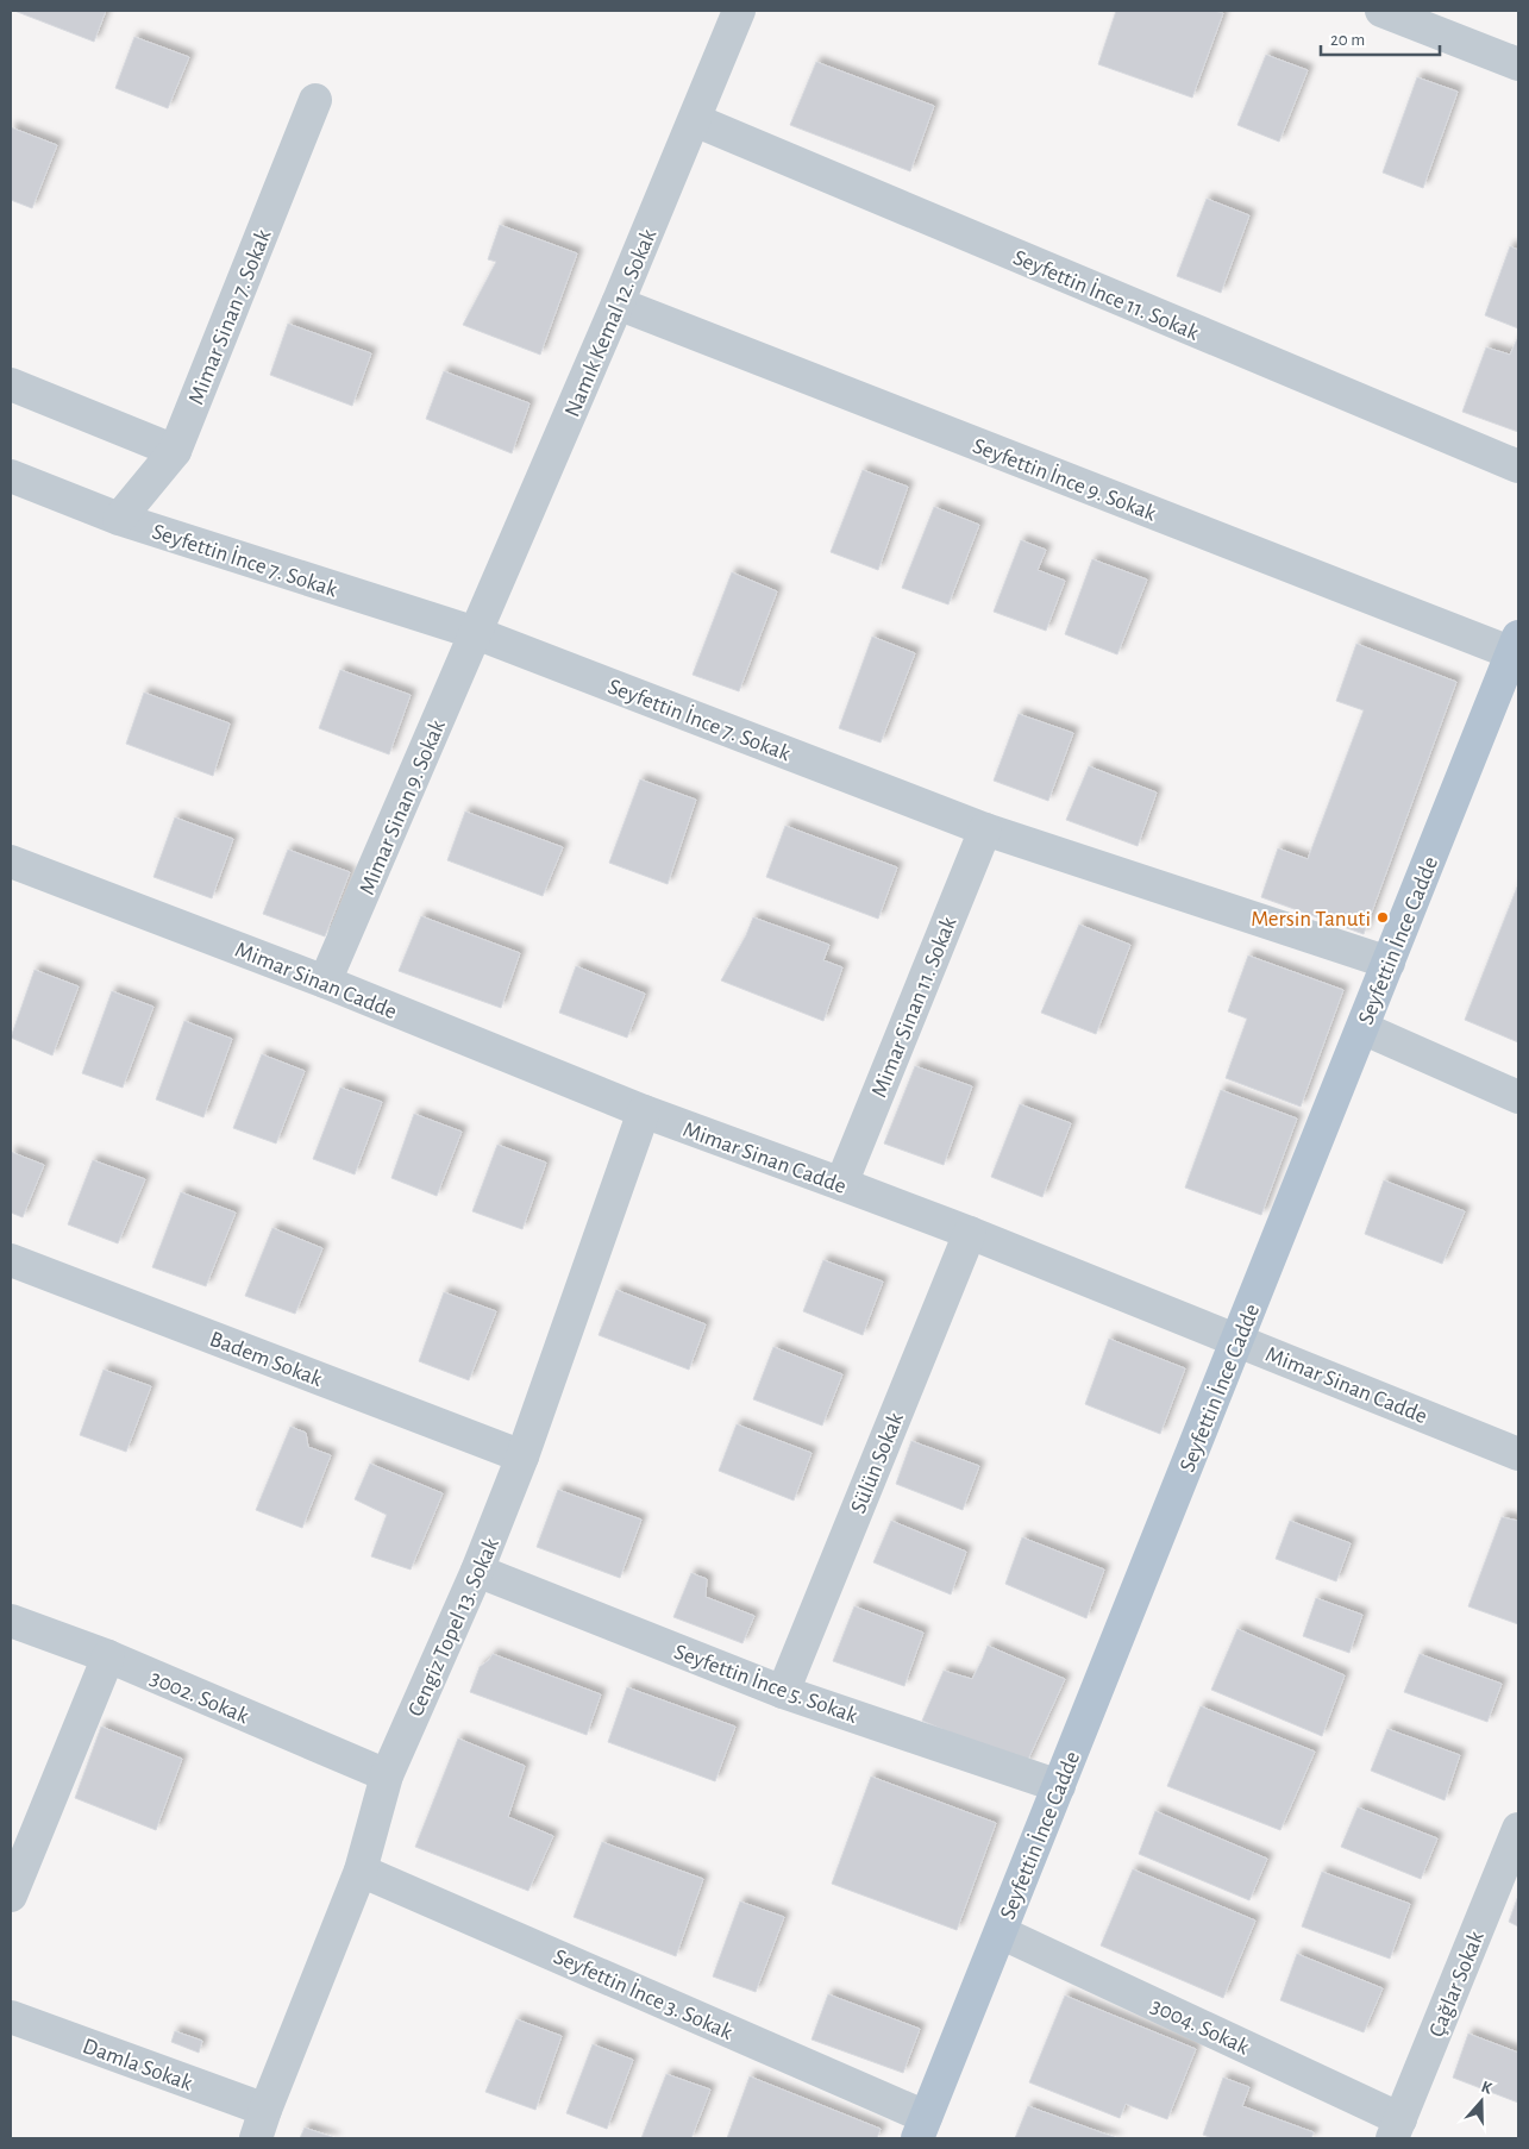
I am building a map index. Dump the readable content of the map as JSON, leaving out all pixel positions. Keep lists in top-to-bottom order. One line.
{"streets":{"main road":["Seyfettin İnce Cadde"],"street":["Seyfettin İnce 11. Sokak","Mimar Sinan 7. Sokak","Namık Kemal 12. Sokak","Seyfettin İnce 9. Sokak","Seyfettin İnce 7. Sokak","Mimar Sinan 9. Sokak","Mimar Sinan Cadde","Mimar Sinan 11. Sokak","Badem Sokak","Sülün Sokak","Cengiz Topel 13. Sokak","Seyfettin İnce 5. Sokak","3002. Sokak","Çağlar Sokak","Seyfettin İnce 3. Sokak","3004. Sokak","Damla Sokak"]},"crossings":[["Seyfettin İnce 11. Sokak","Namık Kemal 12. Sokak"],["Mimar Sinan 7. Sokak","Seyfettin İnce 7. Sokak"],["Namık Kemal 12. Sokak","Seyfettin İnce 9. Sokak"],["Namık Kemal 12. Sokak","Seyfettin İnce 7. Sokak"],["Namık Kemal 12. Sokak","Mimar Sinan 9. Sokak"],["Seyfettin İnce 9. Sokak","Seyfettin İnce Cadde"],["Seyfettin İnce 7. Sokak","Mimar Sinan 9. Sokak"],["Seyfettin İnce 7. Sokak","Seyfettin İnce Cadde"],["Seyfettin İnce 7. Sokak","Mimar Sinan 11. Sokak"],["Mimar Sinan 9. Sokak","Mimar Sinan Cadde"],["Seyfettin İnce Cadde","Mimar Sinan Cadde"],["Seyfettin İnce Cadde","Seyfettin İnce 5. Sokak"],["Seyfettin İnce Cadde","Seyfettin İnce 3. Sokak"],["Seyfettin İnce Cadde","3004. Sokak"],["Mimar Sinan Cadde","Mimar Sinan 11. Sokak"],["Mimar Sinan Cadde","Sülün Sokak"],["Mimar Sinan Cadde","Cengiz Topel 13. Sokak"],["Badem Sokak","Cengiz Topel 13. Sokak"],["Sülün Sokak","Seyfettin İnce 5. Sokak"],["Cengiz Topel 13. Sokak","Seyfettin İnce 5. Sokak"],["Cengiz Topel 13. Sokak","3002. Sokak"],["Cengiz Topel 13. Sokak","Seyfettin İnce 3. Sokak"],["Cengiz Topel 13. Sokak","Damla Sokak"],["Çağlar Sokak","3004. Sokak"]],"places":["Mersin Tanuti"],"scale_bar":"20 m","north":"top"}
